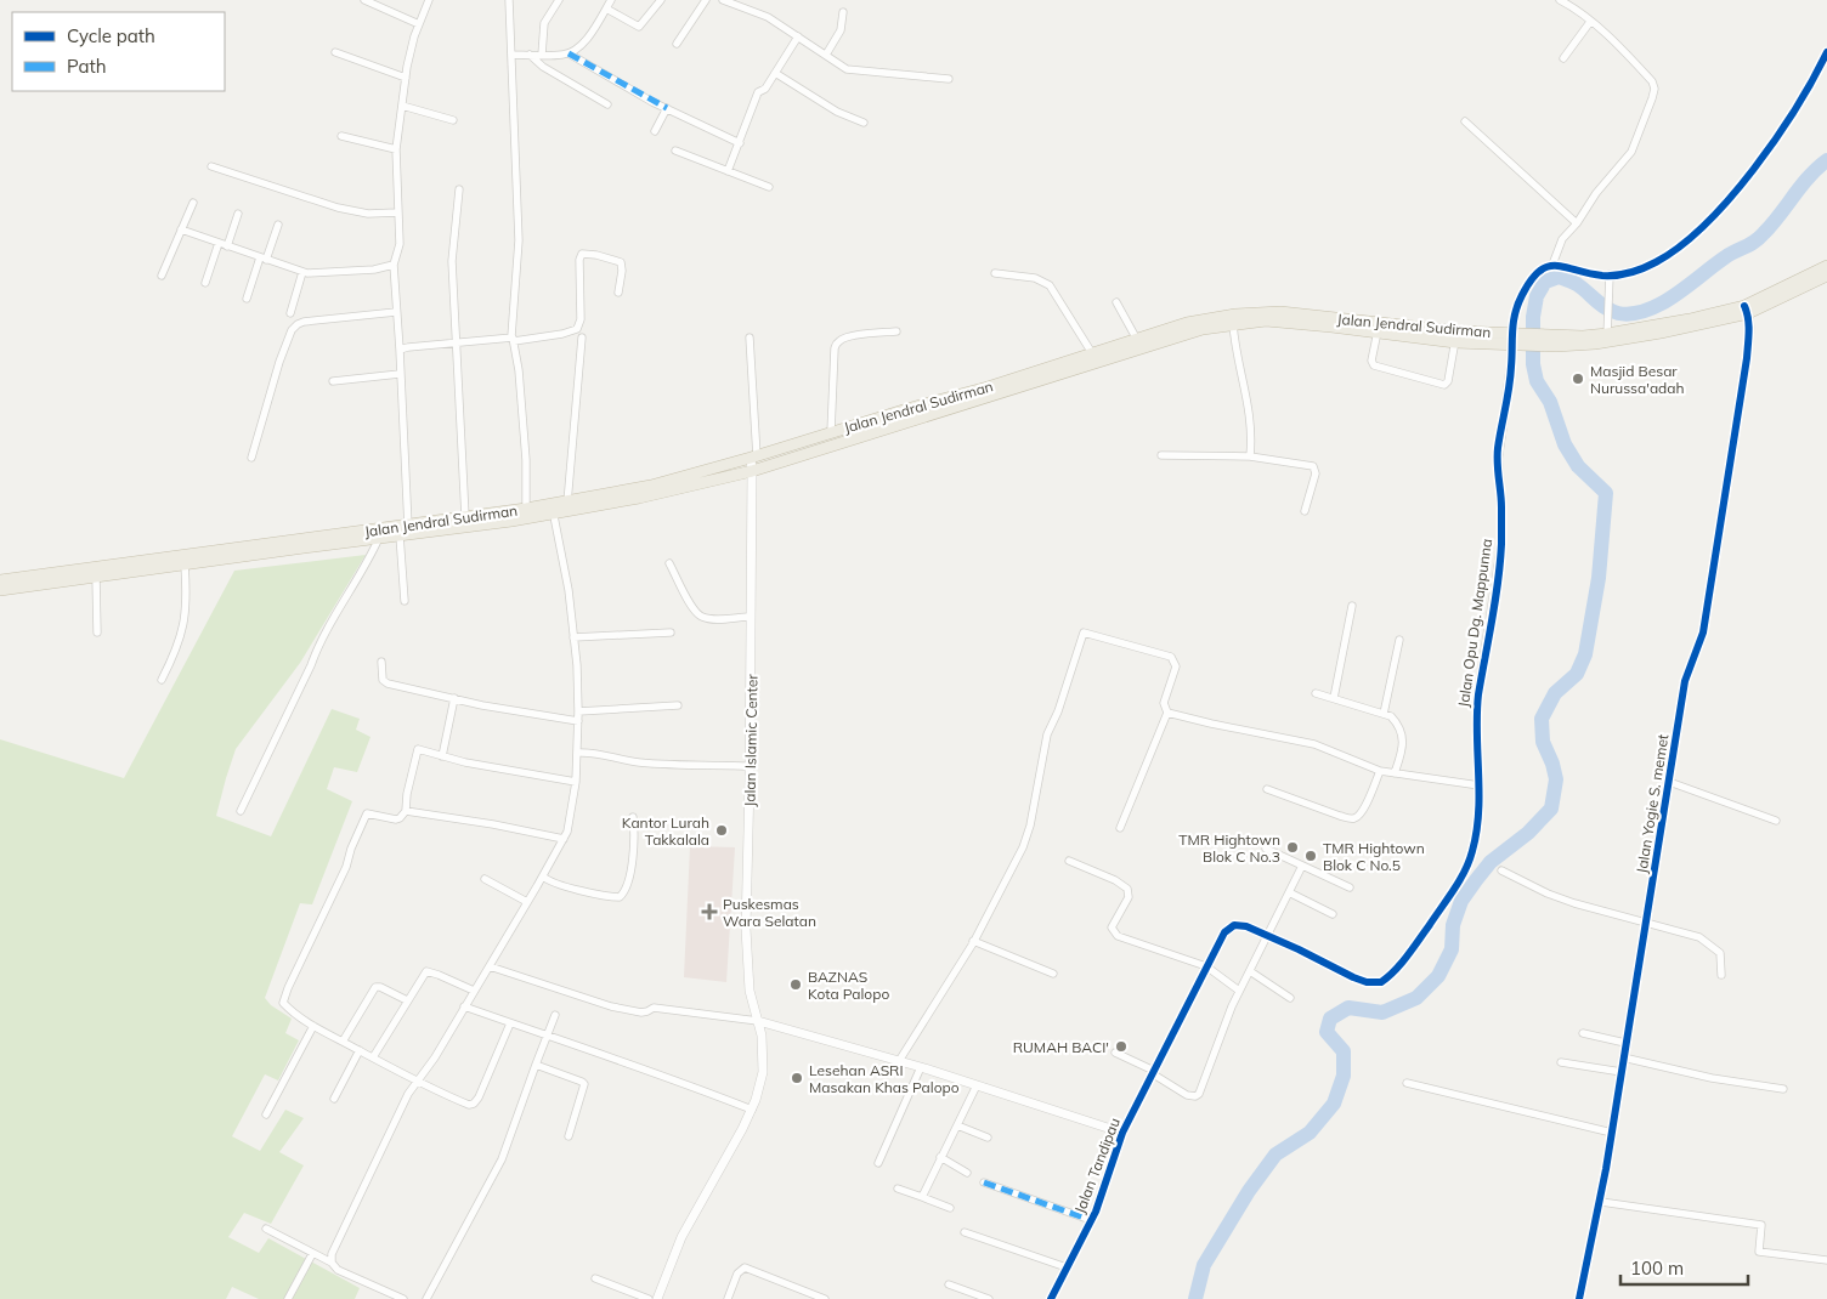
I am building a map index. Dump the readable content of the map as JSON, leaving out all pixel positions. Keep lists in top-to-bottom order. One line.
{"streets":{"highway":["Jalan Jendral Sudirman"],"street":["Jalan Opu Dg. Mappunna","Jalan Islamic Center","Jalan Yogie S. memet","Jalan Tandipau"]},"crossings":[["Jalan Jendral Sudirman","Jalan Opu Dg. Mappunna"],["Jalan Jendral Sudirman","Jalan Islamic Center"],["Jalan Jendral Sudirman","Jalan Yogie S. memet"],["Jalan Opu Dg. Mappunna","Jalan Tandipau"]],"places":{"other":["Masjid Besar Nurussa'adah","Kantor Lurah Takkalala","TMR Hightown Blok C No.3","TMR Hightown Blok C No.5","BAZNAS Kota Palopo","RUMAH BACI'","Lesehan ASRI Masakan Khas Palopo"],"health":["Puskesmas Wara Selatan"]},"legend":["Cycle path","Path"],"scale_bar":"100 m"}
